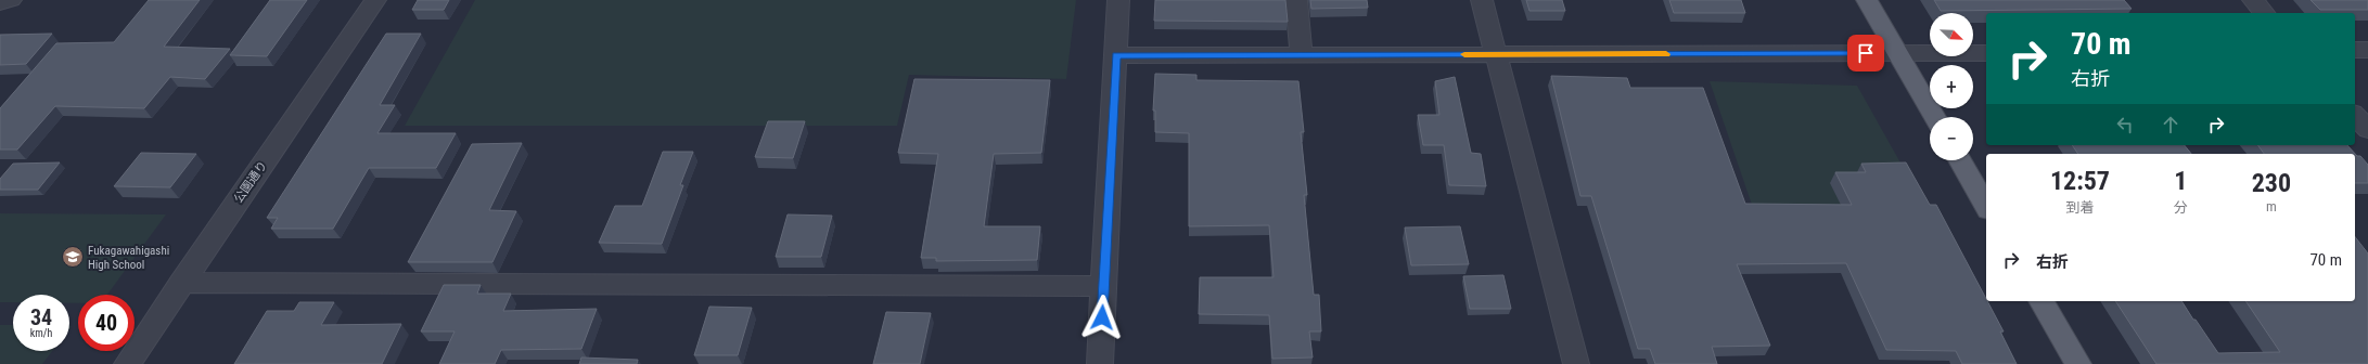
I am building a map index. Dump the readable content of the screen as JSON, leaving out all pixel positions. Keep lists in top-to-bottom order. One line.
{"streets":{"street":["公園通り"]},"places":{"school or university":["Fukagawahigashi High School"]},"north":"bottom right","page":{"map_buttons":["+","−"],"turn":["70 m","右折"],"eta":["12:57","到着","1","分","230","m"],"list":[{"name":"右折","value":"70 m"}],"speed":"34 km/h","limit":"40"}}
